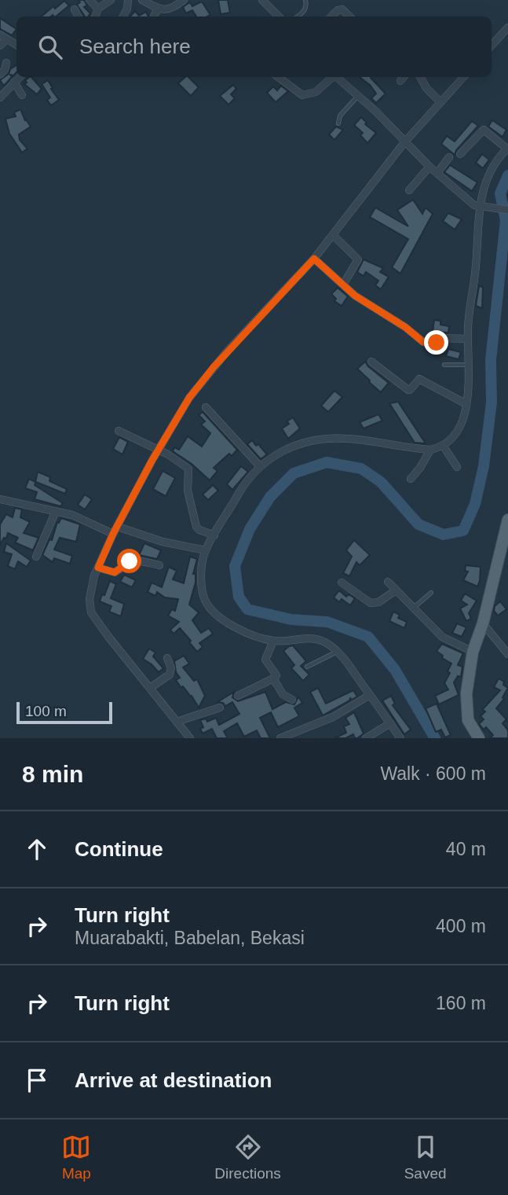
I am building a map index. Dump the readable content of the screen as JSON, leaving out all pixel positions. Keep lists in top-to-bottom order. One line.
{"scale_bar":"100 m","page":{"search":"Search here","scale":"100 m","heading":["8 min","Walk · 600 m"],"list":[["Continue","40 m"],["Turn right","Muarabakti, Babelan, Bekasi","400 m"],["Turn right","160 m"],"Arrive at destination"],"nav":["Map","Directions","Saved"]}}
